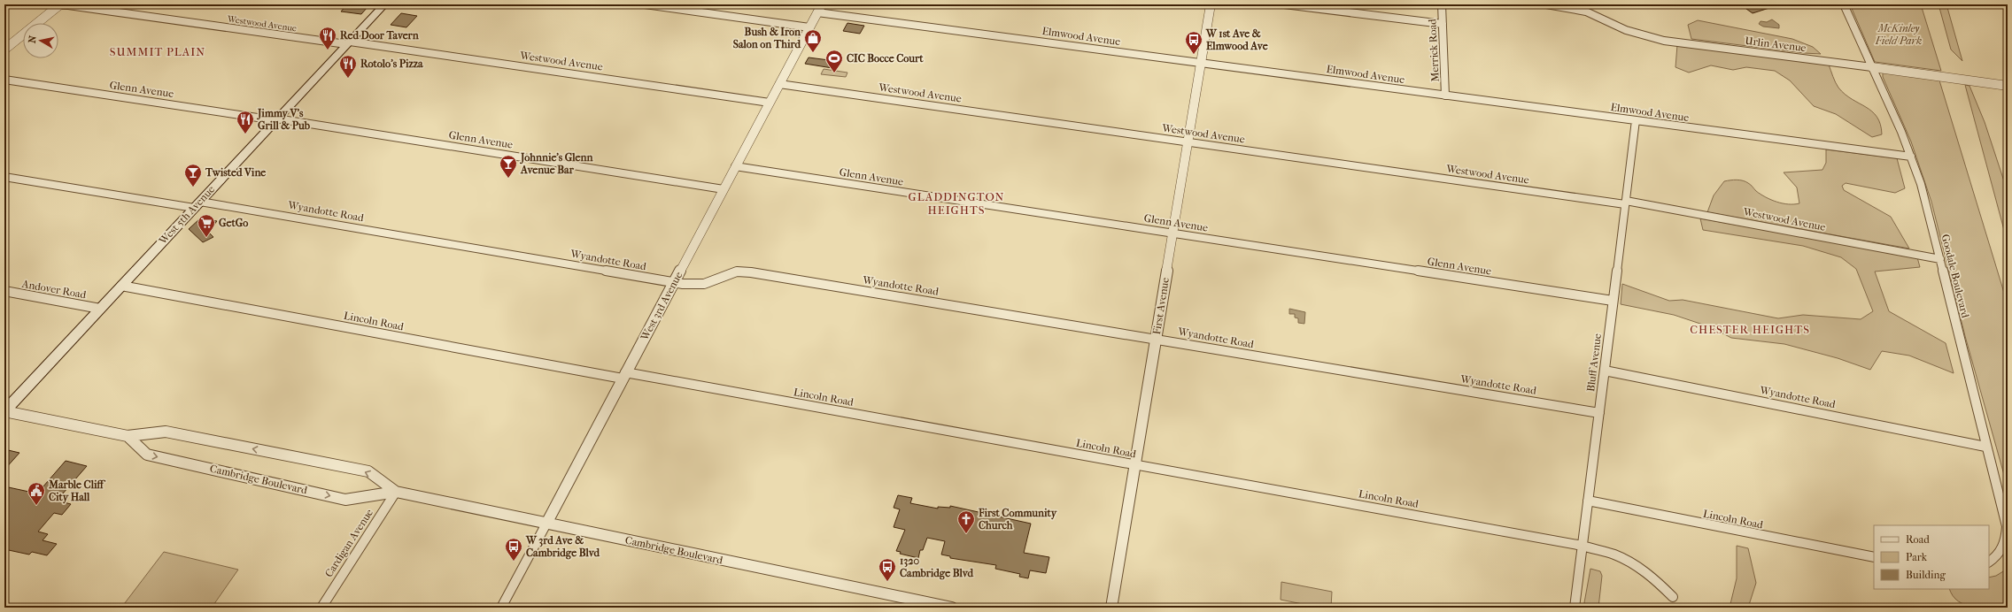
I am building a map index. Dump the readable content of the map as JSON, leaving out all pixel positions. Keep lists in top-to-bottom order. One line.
{"streets":{"main road":["West 5th Avenue"],"street":["Westwood Avenue","Elmwood Avenue","Urlin Avenue","Merrick Road","Glenn Avenue","Wyandotte Road","Goodale Boulevard","Andover Road","West 3rd Avenue","First Avenue","Lincoln Road","Bluff Avenue","Cambridge Boulevard","Cardigan Avenue"]},"crossings":[["Westwood Avenue","West 5th Avenue"],["Westwood Avenue","Goodale Boulevard"],["Westwood Avenue","West 3rd Avenue"],["Westwood Avenue","First Avenue"],["Westwood Avenue","Bluff Avenue"],["Elmwood Avenue","Merrick Road"],["Elmwood Avenue","Goodale Boulevard"],["Elmwood Avenue","West 3rd Avenue"],["Elmwood Avenue","First Avenue"],["Elmwood Avenue","Bluff Avenue"],["Urlin Avenue","Goodale Boulevard"],["Glenn Avenue","West 5th Avenue"],["Glenn Avenue","West 3rd Avenue"],["Glenn Avenue","First Avenue"],["Glenn Avenue","Bluff Avenue"],["Wyandotte Road","West 5th Avenue"],["Wyandotte Road","Goodale Boulevard"],["Wyandotte Road","West 3rd Avenue"],["Wyandotte Road","First Avenue"],["Wyandotte Road","Bluff Avenue"],["West 5th Avenue","Andover Road"],["West 5th Avenue","Lincoln Road"],["West 5th Avenue","Cambridge Boulevard"],["West 3rd Avenue","Lincoln Road"],["West 3rd Avenue","Cambridge Boulevard"],["First Avenue","Lincoln Road"],["Lincoln Road","Bluff Avenue"],["Cambridge Boulevard","Cardigan Avenue"]],"districts":["SUMMIT PLAIN","GLADDINGTON HEIGHTS","CHESTER HEIGHTS"],"parks":["McKinley Field Park"],"places":{"restaurant":["Red Door Tavern","Rotolo's Pizza","Jimmy V's Grill & Pub"],"shop":["Bush & Iron Salon on Third"],"bus stop":["W 1st Ave & Elmwood Ave","W 3rd Ave & Cambridge Blvd","1320 Cambridge Blvd"],"sports":["CIC Bocce Court"],"bar":["Johnnie's Glenn Avenue Bar","Twisted Vine"],"supermarket":["GetGo"],"public building":["Marble Cliff City Hall"],"church":["First Community Church"]},"legend":["Road","Park","Building"],"north":"left"}
